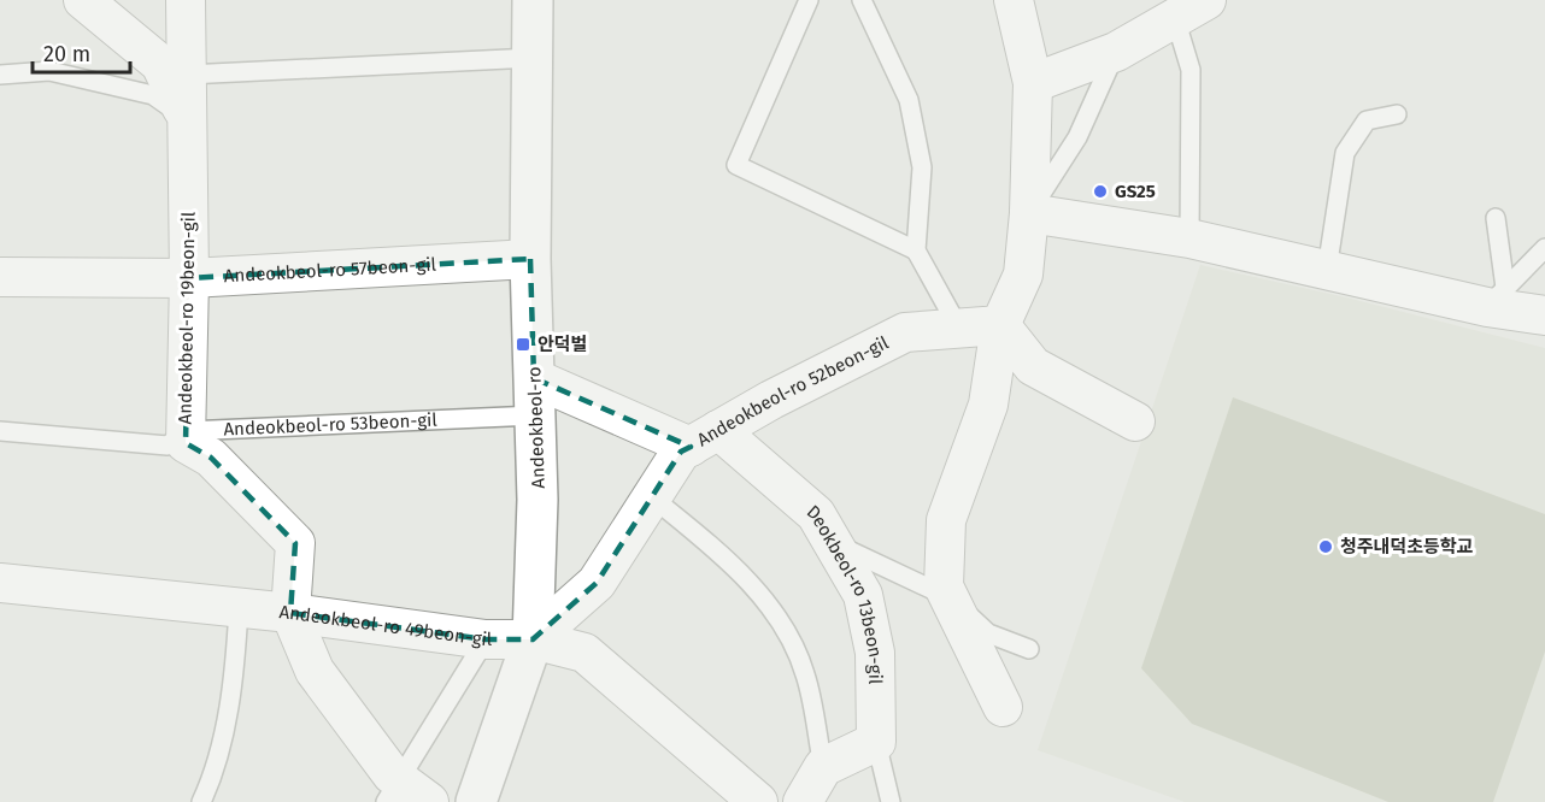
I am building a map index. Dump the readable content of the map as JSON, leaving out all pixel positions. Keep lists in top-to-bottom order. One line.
{"streets":{"street":["Andeokbeol-ro 57beon-gil","Andeokbeol-ro 19beon-gil","Andeokbeol-ro 52beon-gil","Andeokbeol-ro","Deokbeol-ro 13beon-gil","Andeokbeol-ro 49beon-gil"],"lane":["Andeokbeol-ro 53beon-gil"]},"crossings":[["Andeokbeol-ro 57beon-gil","Andeokbeol-ro 19beon-gil"],["Andeokbeol-ro 57beon-gil","Andeokbeol-ro"],["Andeokbeol-ro 19beon-gil","Andeokbeol-ro 53beon-gil"],["Andeokbeol-ro 19beon-gil","Andeokbeol-ro 49beon-gil"],["Andeokbeol-ro 52beon-gil","Andeokbeol-ro"],["Andeokbeol-ro 52beon-gil","Deokbeol-ro 13beon-gil"],["Andeokbeol-ro 52beon-gil","Andeokbeol-ro 49beon-gil"],["Andeokbeol-ro 53beon-gil","Andeokbeol-ro"],["Andeokbeol-ro","Andeokbeol-ro 49beon-gil"]],"places":{"other":["GS25","청주내덕초등학교"],"transit":["안덕벌"]},"scale_bar":"20 m"}
